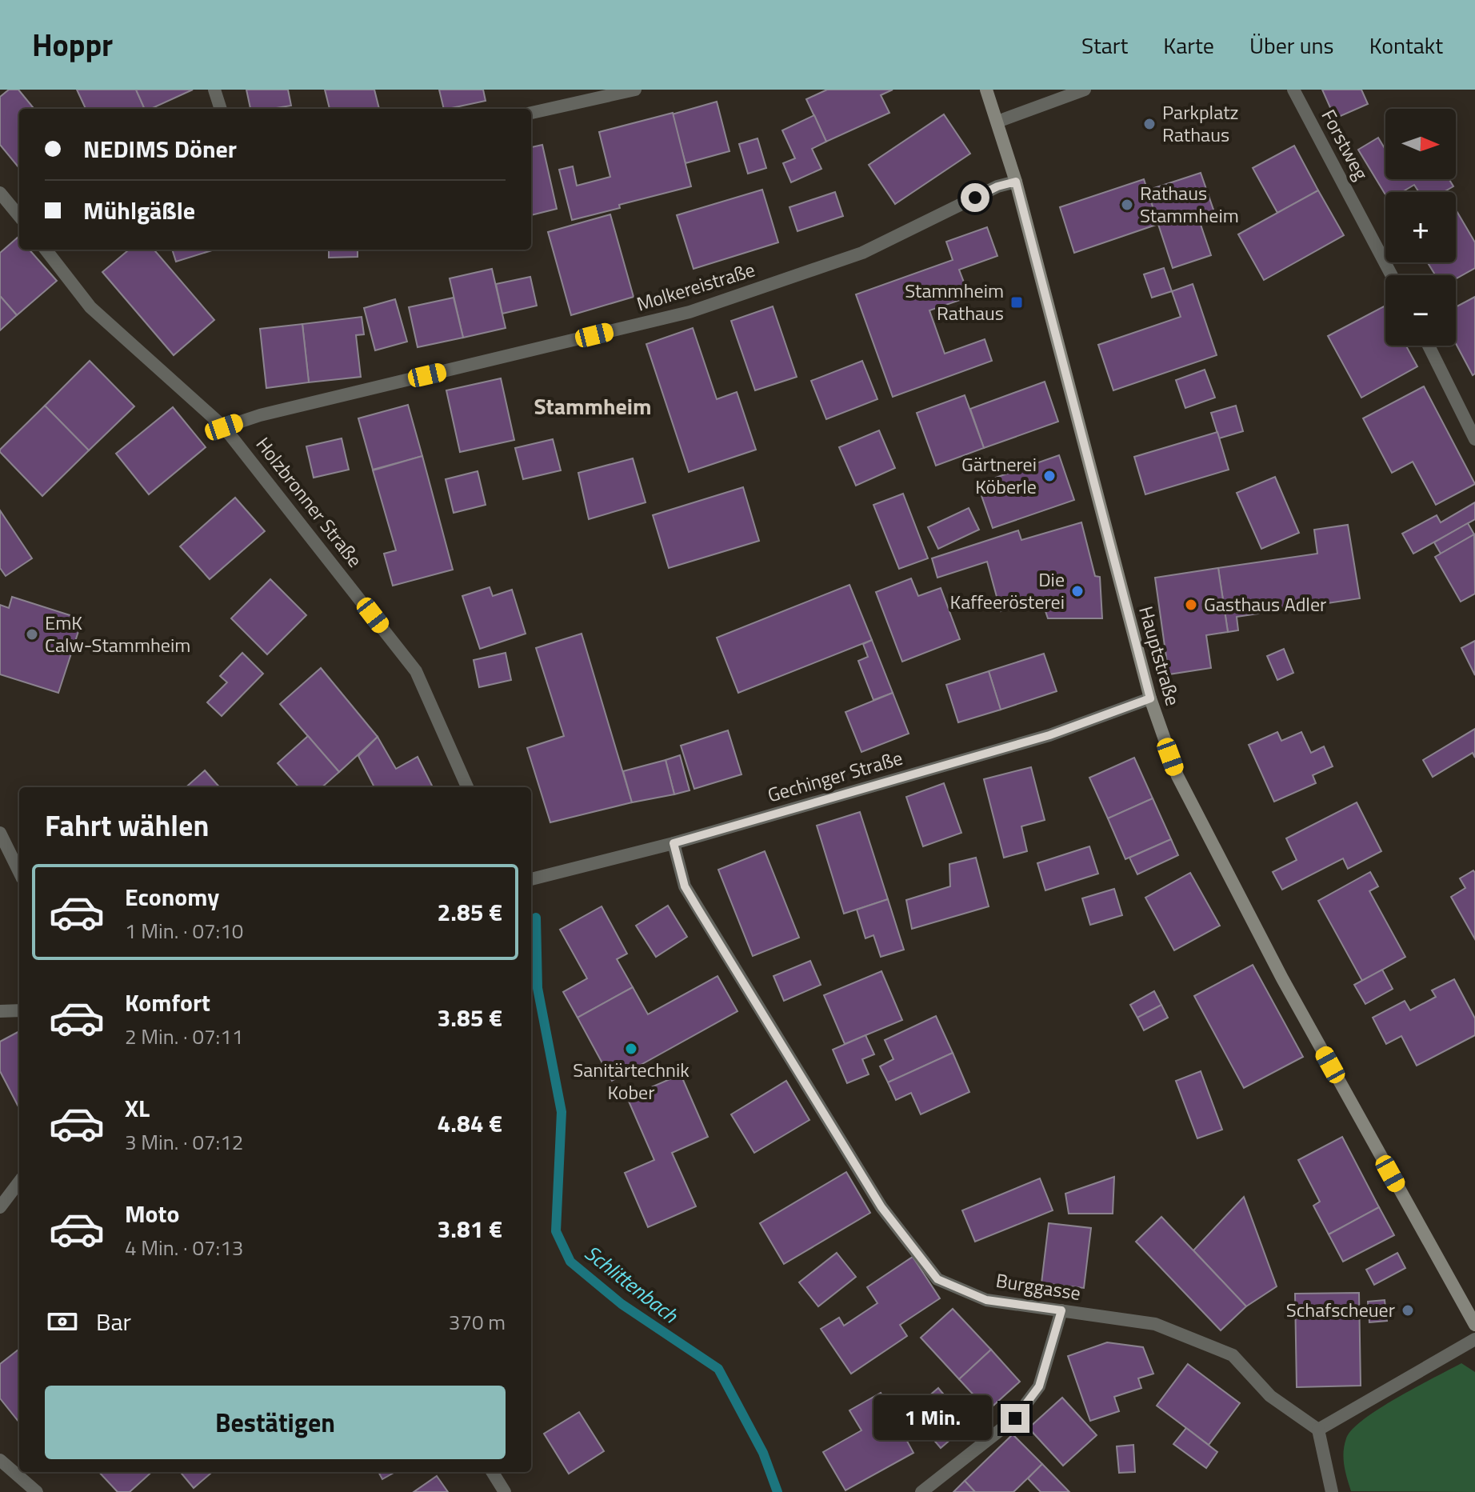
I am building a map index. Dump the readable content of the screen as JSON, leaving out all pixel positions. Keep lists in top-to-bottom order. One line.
{"streets":{"street":["Forstweg","Molkereistraße","Holzbronner Straße","Hauptstraße","Gechinger Straße","Burggasse"]},"crossings":[["Molkereistraße","Holzbronner Straße"],["Molkereistraße","Hauptstraße"],["Hauptstraße","Gechinger Straße"],["Gechinger Straße","Burggasse"]],"districts":["Stammheim"],"water":["Schlittenbach"],"places":{"other":["Parkplatz Rathaus","Rathaus Stammheim","Gärtnerei Köberle","Die Kaffeerösterei","Gasthaus Adler","EmK Calw-Stammheim","Sanitärtechnik Kober","Schafscheuer"],"transit":["Stammheim Rathaus"]},"north":"right","page":{"header":"Hoppr","nav":["Start","Karte","Über uns","Kontakt"],"map_buttons":["+","−"],"banner":["NEDIMS Döner","Mühlgäßle"],"heading":"Fahrt wählen","list":[{"name":"Economy","note":"1 Min. · 07:10","value":"2.85 €"},{"name":"Komfort","note":"2 Min. · 07:11","value":"3.85 €"},{"name":"XL","note":"3 Min. · 07:12","value":"4.84 €"},{"name":"Moto","note":"4 Min. · 07:13","value":"3.81 €"}],"pay":["Bar","370 m"],"buttons":"Bestätigen","bubble":"1 Min."}}
